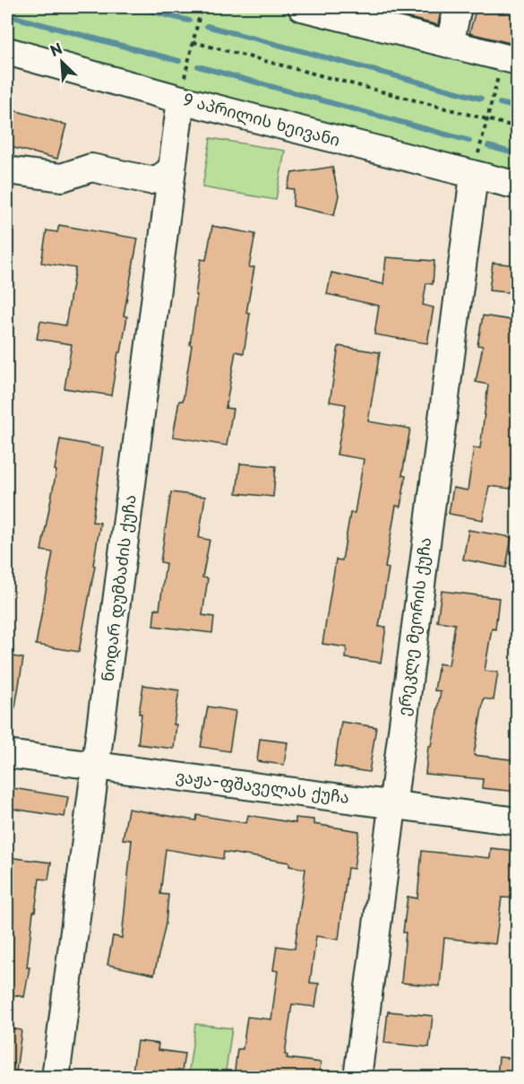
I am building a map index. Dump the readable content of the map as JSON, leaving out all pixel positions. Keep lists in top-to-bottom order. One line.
{"streets":{"street":["9 აპრილის ხეივანი","ნოდარ დუმბაძის ქუჩა","ერეკლე მეორის ქუჩა","ვაჟა-ფშაველას ქუჩა"]},"crossings":[["9 აპრილის ხეივანი","ნოდარ დუმბაძის ქუჩა"],["9 აპრილის ხეივანი","ერეკლე მეორის ქუჩა"],["ნოდარ დუმბაძის ქუჩა","ვაჟა-ფშაველას ქუჩა"],["ერეკლე მეორის ქუჩა","ვაჟა-ფშაველას ქუჩა"]],"north":"top left"}
